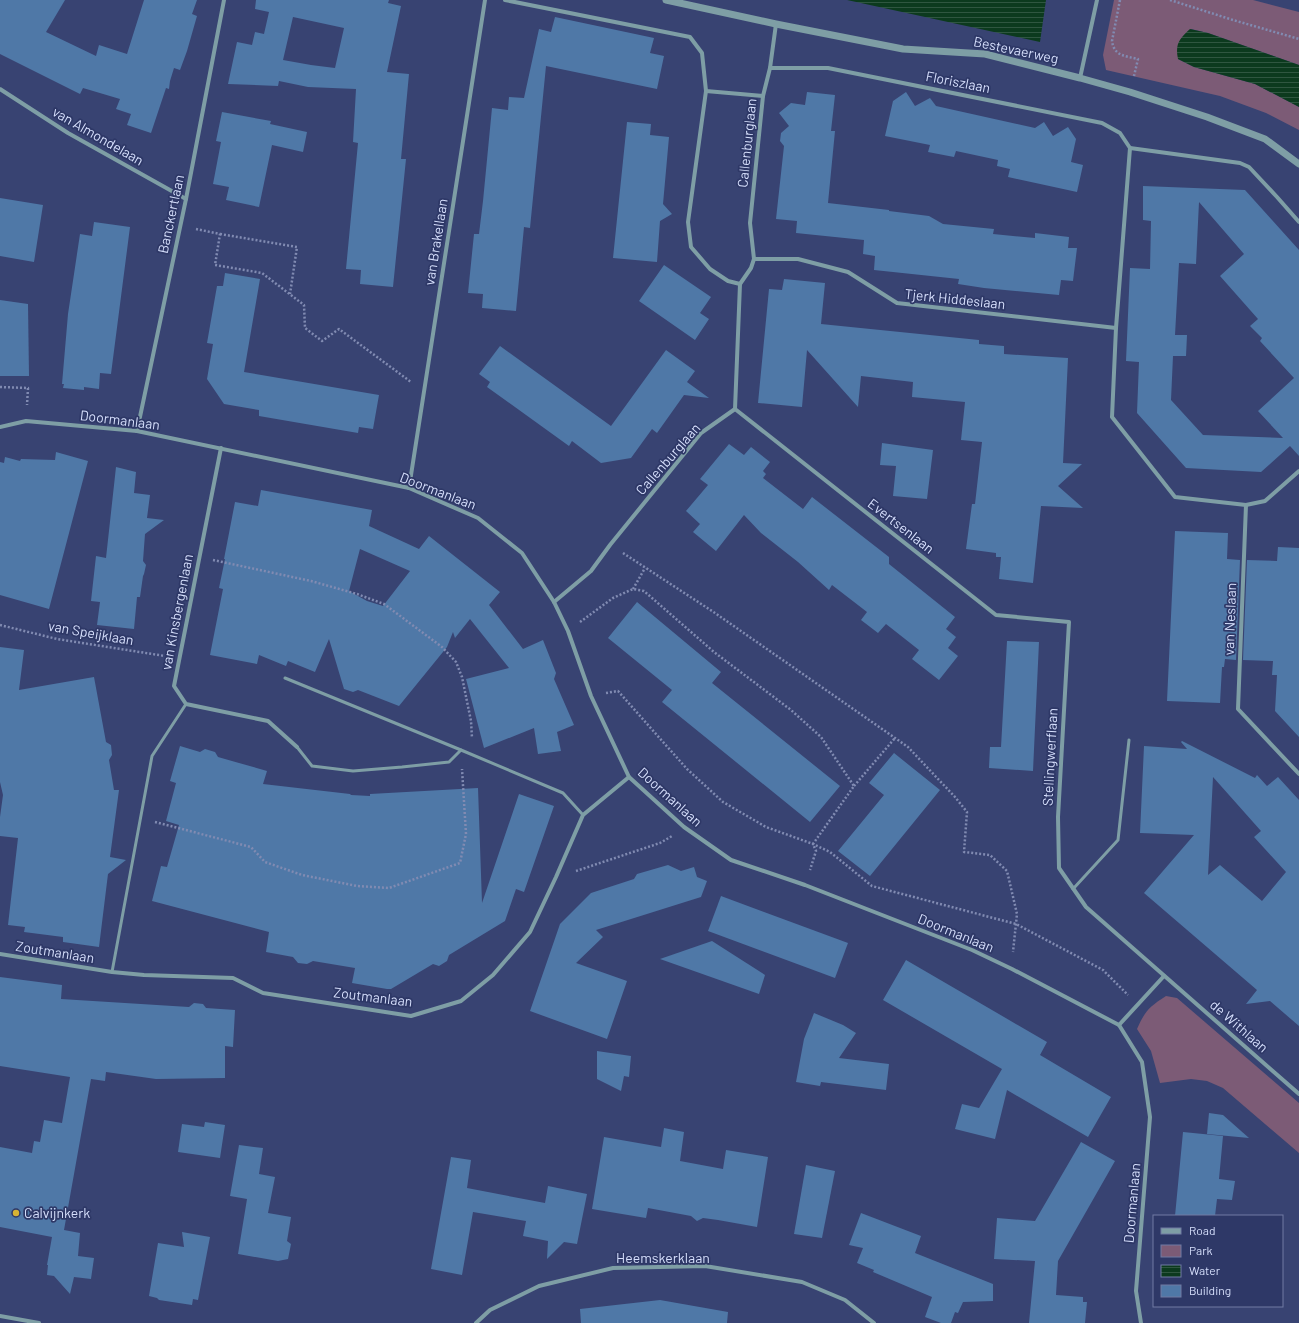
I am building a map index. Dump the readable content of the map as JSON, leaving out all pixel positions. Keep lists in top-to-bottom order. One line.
{"streets":{"street":["Bestevaerweg","Floriszlaan","van Almondelaan","Callenburglaan","Banckertlaan","van Brakellaan","Tjerk Hiddeslaan","Doormanlaan","Evertsenlaan","van Kinsbergenlaan","van Neslaan","Stellingwerflaan","Zoutmanlaan","de Withlaan","Heemskerklaan"],"path":["van Speijklaan"]},"crossings":[["Bestevaerweg","Callenburglaan"],["Floriszlaan","Callenburglaan"],["van Almondelaan","Banckertlaan"],["Callenburglaan","Tjerk Hiddeslaan"],["Callenburglaan","Doormanlaan"],["Callenburglaan","Evertsenlaan"],["Banckertlaan","Doormanlaan"],["van Brakellaan","Doormanlaan"],["Doormanlaan","van Kinsbergenlaan"],["Doormanlaan","Zoutmanlaan"],["Evertsenlaan","Stellingwerflaan"],["van Kinsbergenlaan","van Speijklaan"],["Stellingwerflaan","de Withlaan"]],"places":["Calvijnkerk"],"legend":["Road","Park","Water","Building"]}
